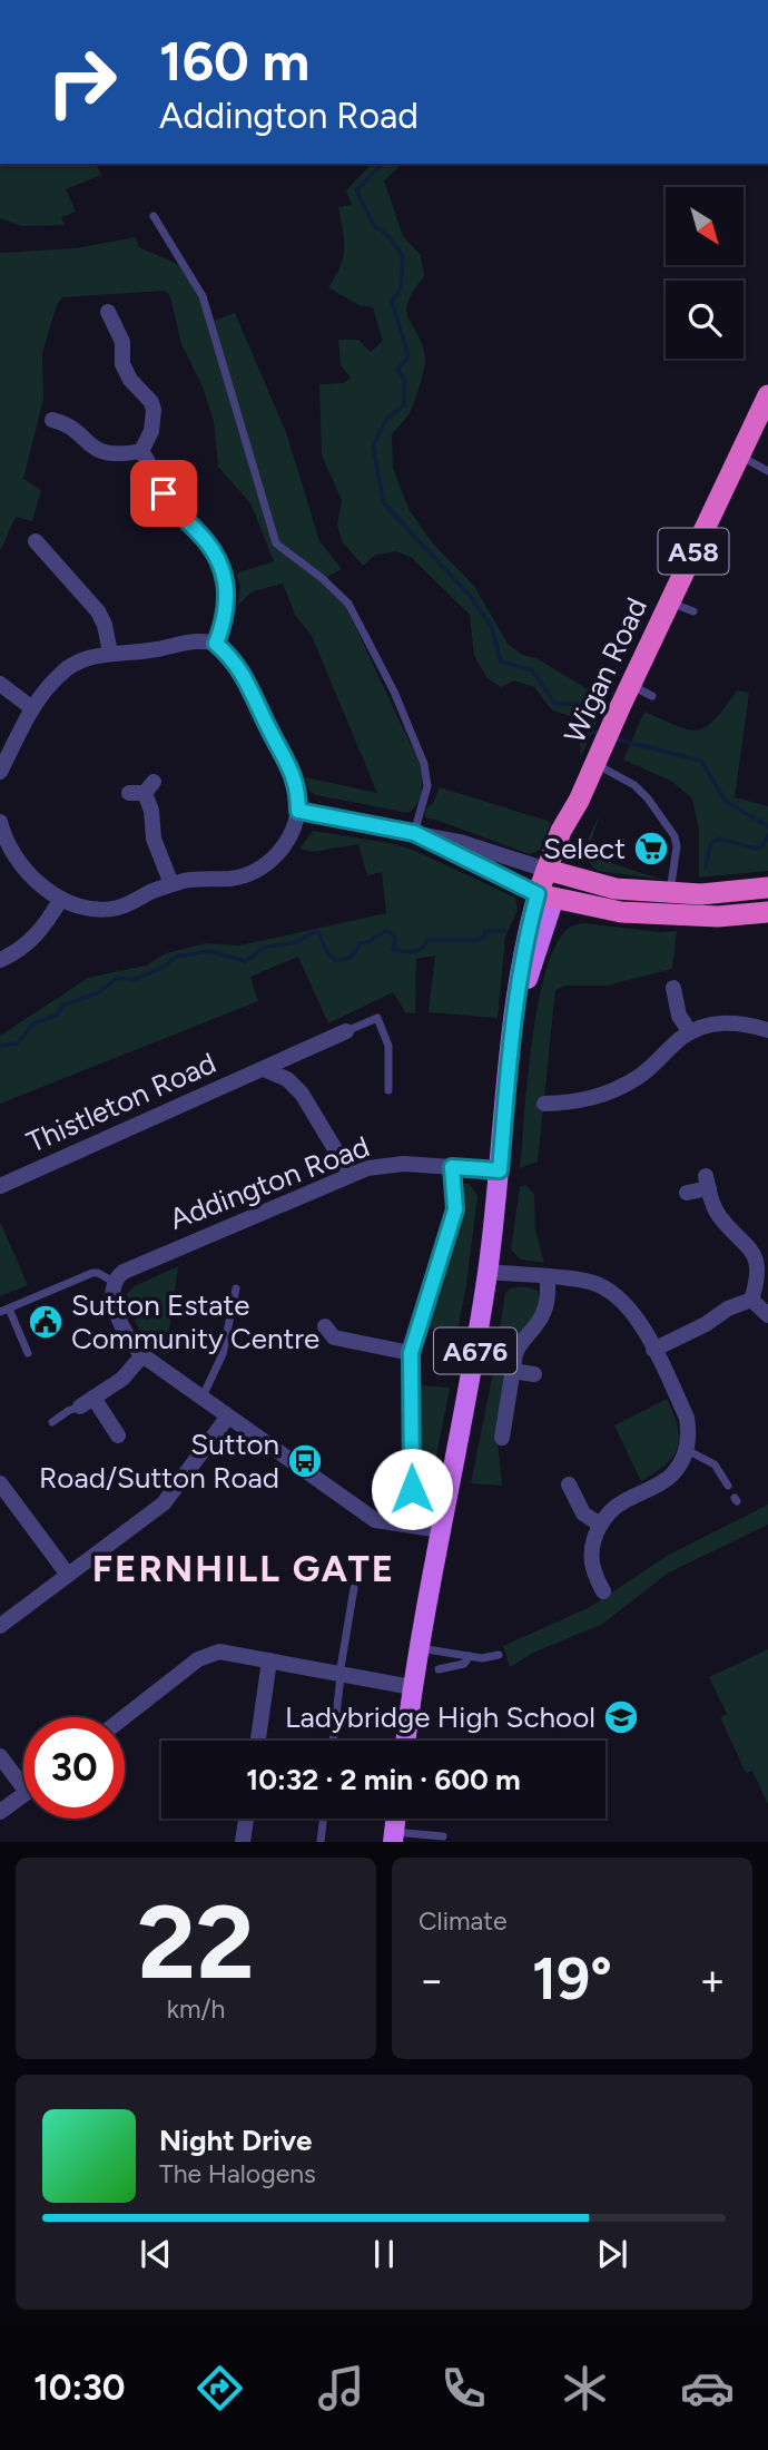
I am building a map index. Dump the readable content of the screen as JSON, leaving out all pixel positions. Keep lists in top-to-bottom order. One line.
{"streets":{"highway":["A58","Wigan Road"],"main road":["A676"],"street":["Thistleton Road","Addington Road"]},"crossings":[["Wigan Road","Addington Road"],["Thistleton Road","Addington Road"]],"districts":["FERNHILL GATE"],"places":{"supermarket":["Select"],"public building":["Sutton Estate Community Centre"],"bus stop":["Sutton Road/Sutton Road"],"school or university":["Ladybridge High School"]},"north":"bottom right","page":{"turn":["160 m","Addington Road"],"limit":"30","trip":"10:32 · 2 min · 600 m","tile":[["22","km/h"],"Climate"],"heat":["−","19°","+"],"song":["Night Drive","The Halogens"],"tabs":"10:30"}}
